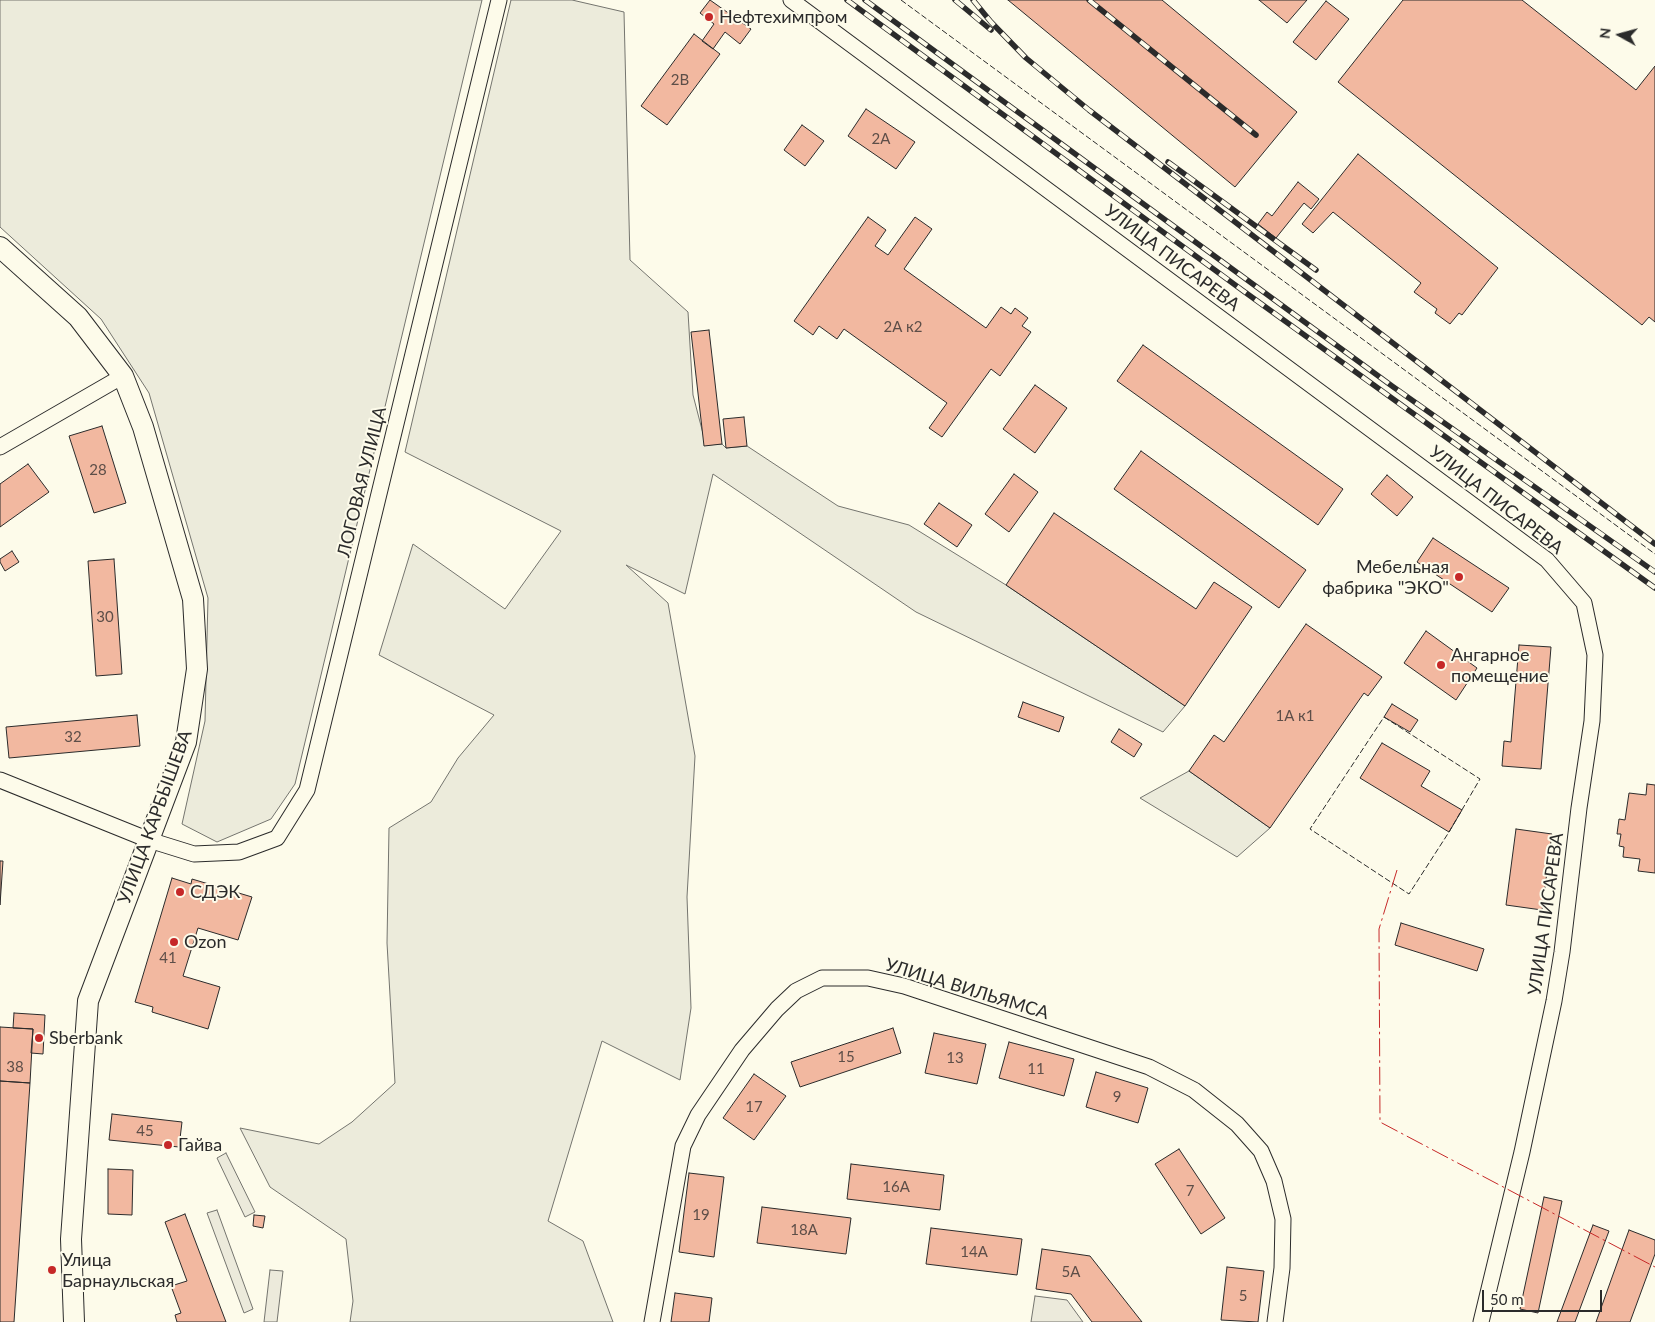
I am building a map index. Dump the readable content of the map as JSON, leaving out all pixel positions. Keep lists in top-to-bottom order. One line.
{"streets":{"street":["УЛИЦА ПИСАРЕВА","ЛОГОВАЯ УЛИЦА","УЛИЦА КАРБЫШЕВА","УЛИЦА ВИЛЬЯМСА"]},"crossings":[["ЛОГОВАЯ УЛИЦА","УЛИЦА КАРБЫШЕВА"]],"places":["Нефтехимпром","Мебельная фабрика \"ЭКО\"","Ангарное помещение","СДЭК","Ozon","Sberbank","Гайва","Улица Барнаульская"],"house_numbers":["2В","2А","2А к2","28","30","1А к1","32","41","15","13","38","11","9","17","45","16А","7","19","18А","14А","5А","5"],"scale_bar":"50 m","north":"left"}
